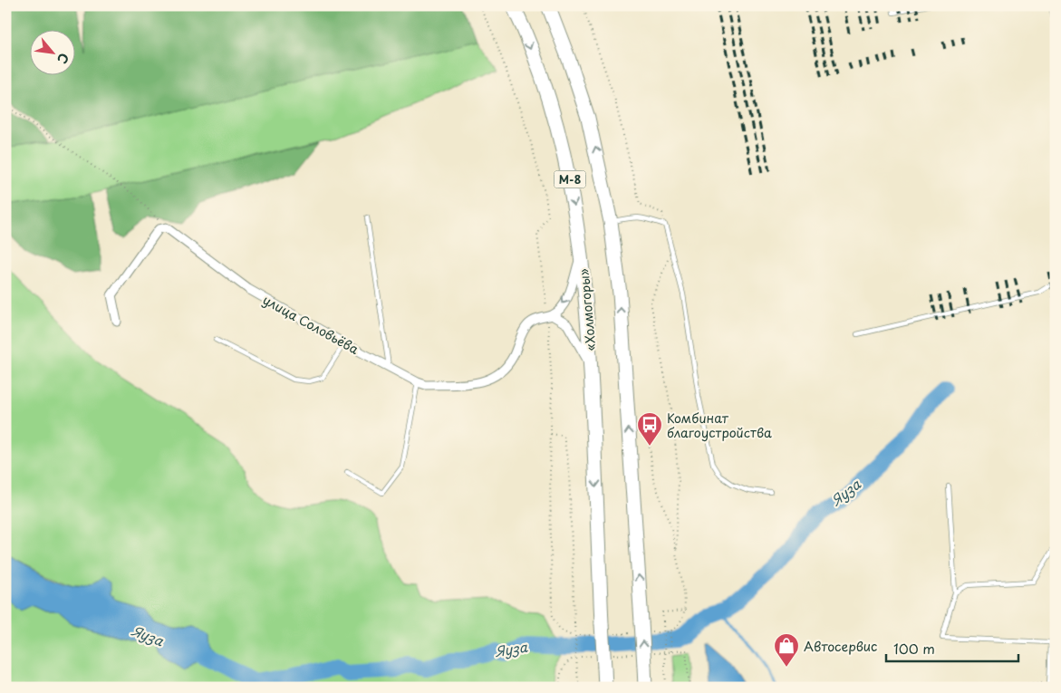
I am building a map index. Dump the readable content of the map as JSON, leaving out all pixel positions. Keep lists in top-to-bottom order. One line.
{"streets":{"highway":["М-8","«Холмогоры»"],"street":["улица Соловьёва"]},"crossings":[["М-8","«Холмогоры»"],["«Холмогоры»","улица Соловьёва"]],"water":["Яуза"],"places":{"bus stop":["Комбинат благоустройства"],"shop":["Автосервис"]},"scale_bar":"100 m","north":"bottom right"}
